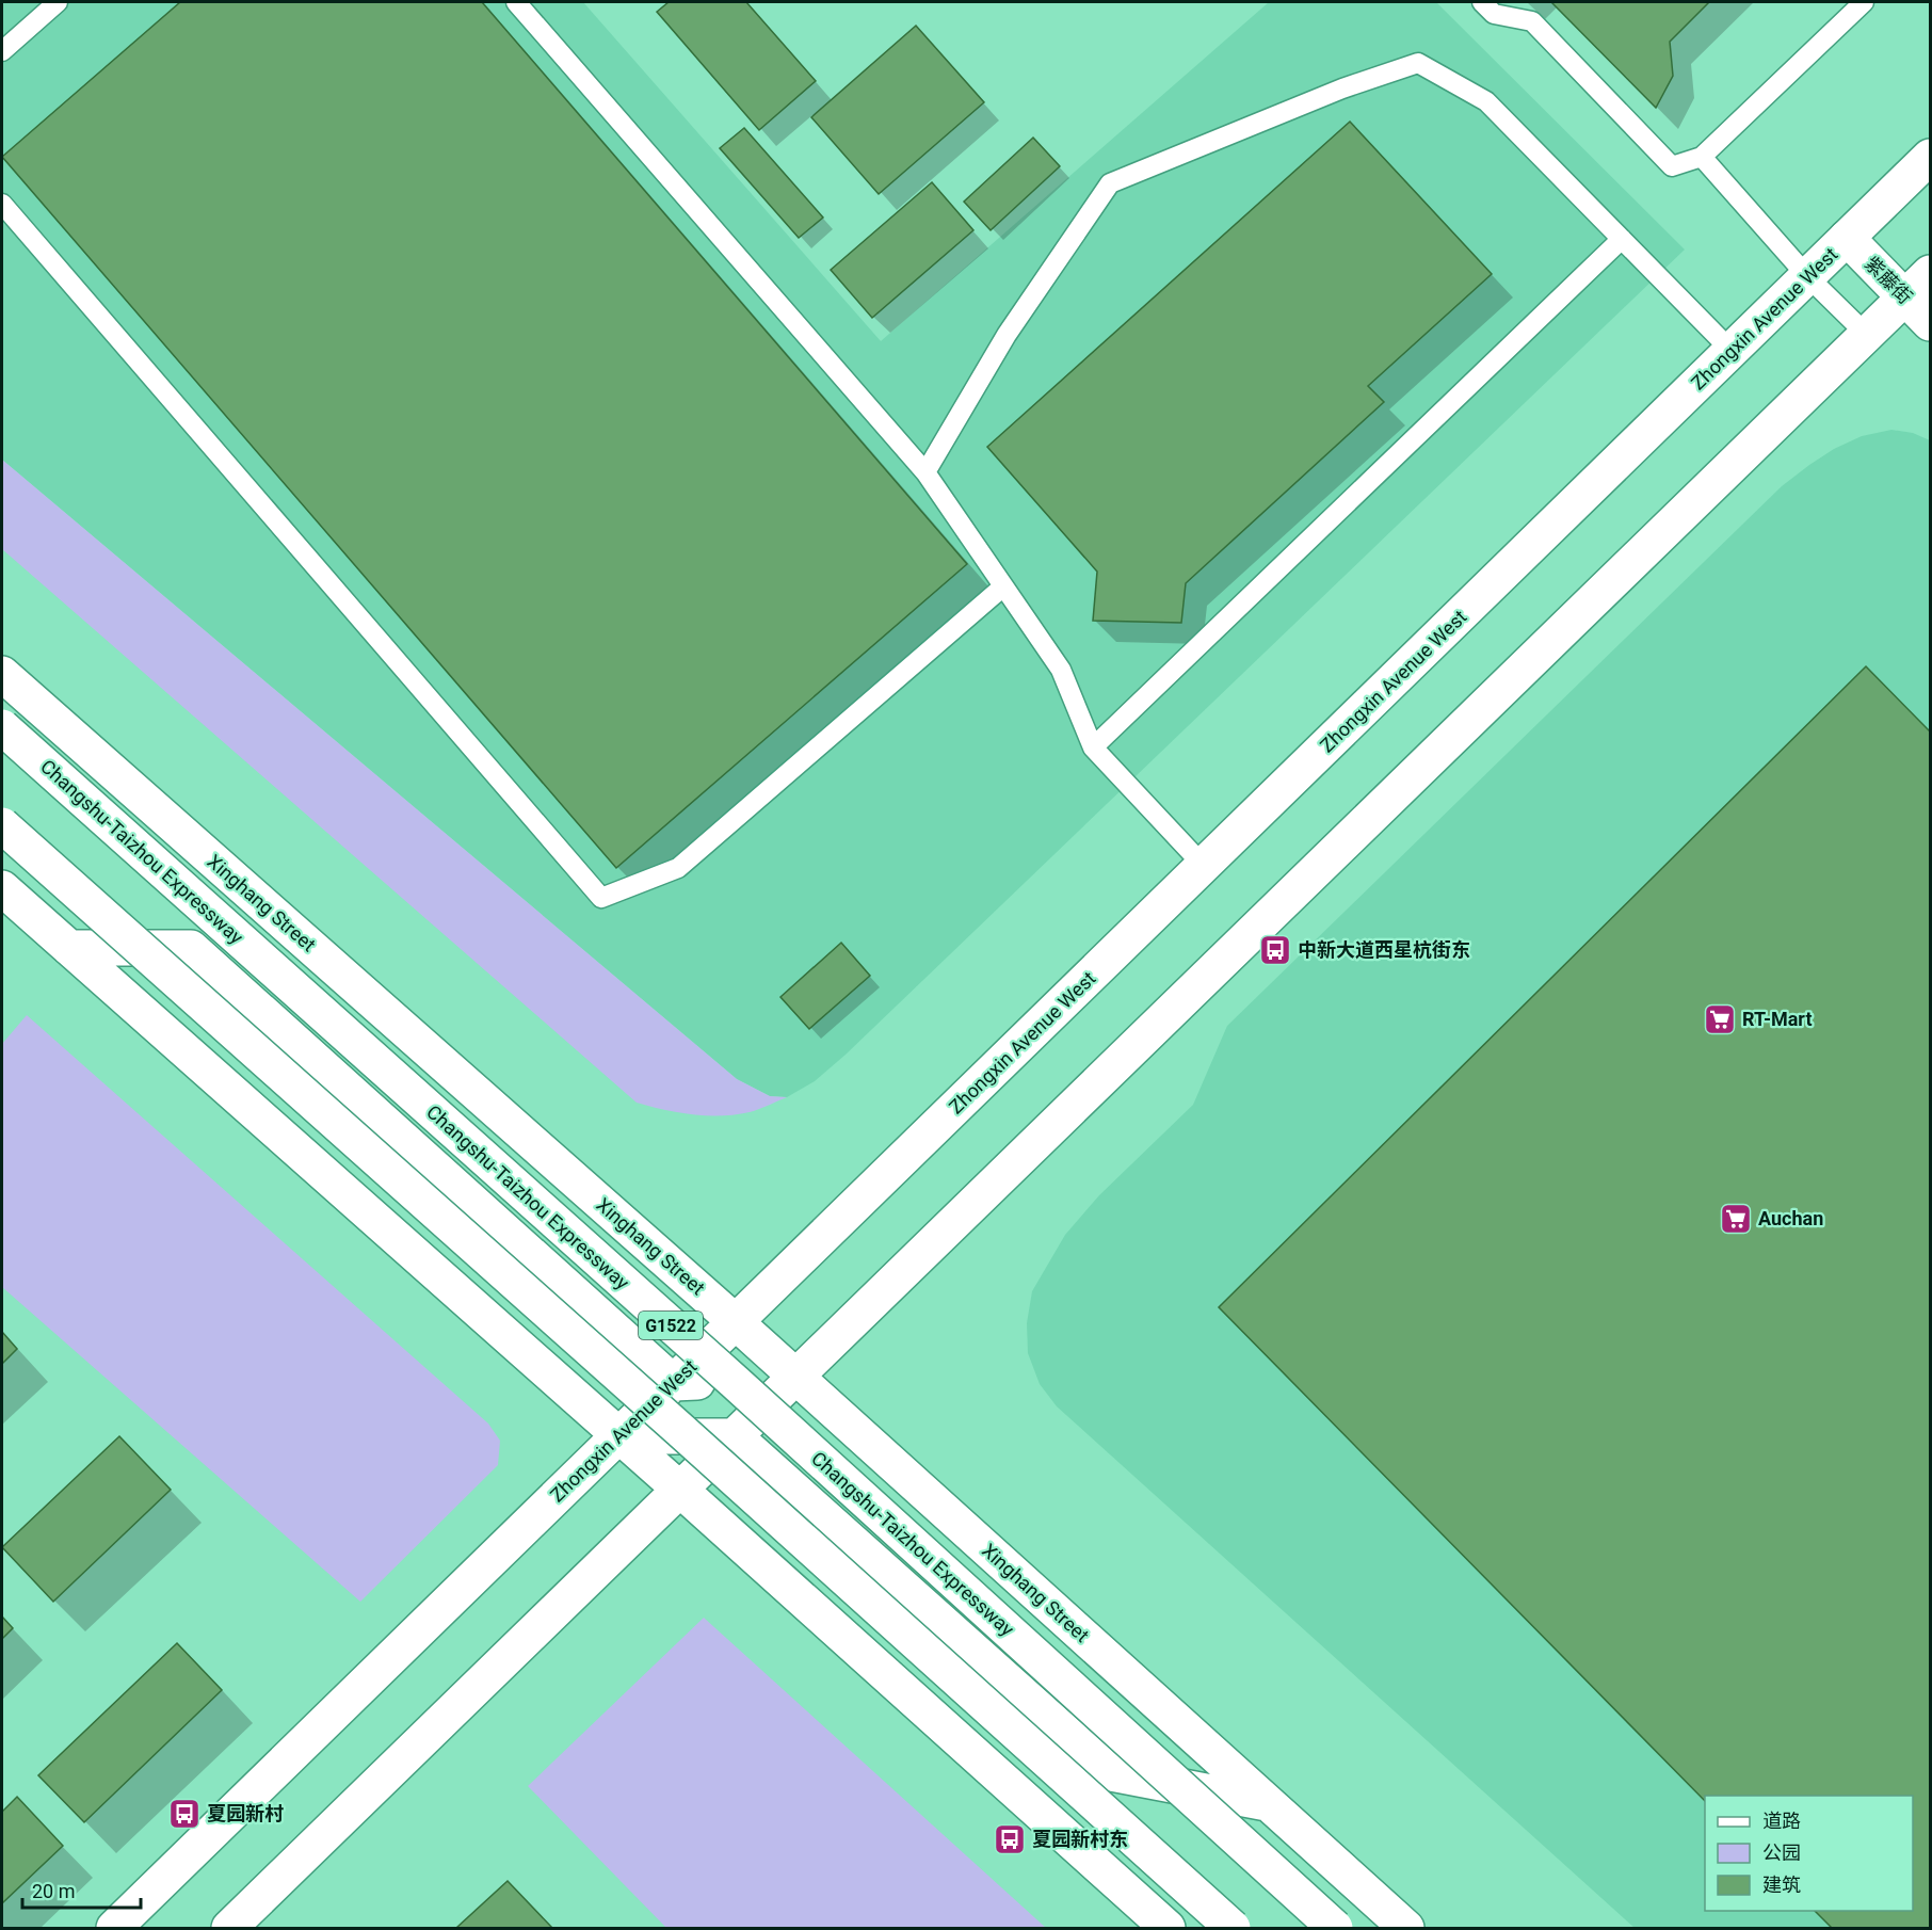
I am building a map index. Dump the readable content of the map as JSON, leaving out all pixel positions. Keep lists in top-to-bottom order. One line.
{"streets":{"main road":["紫藤街","Zhongxin Avenue West","Changshu-Taizhou Expressway","Xinghang Street","G1522"]},"crossings":[["紫藤街","Zhongxin Avenue West"],["Zhongxin Avenue West","Xinghang Street"]],"places":{"bus stop":["中新大道西星杭街东","夏园新村","夏园新村东"],"supermarket":["RT-Mart","Auchan"]},"legend":["道路","公园","建筑"],"scale_bar":"20 m"}
